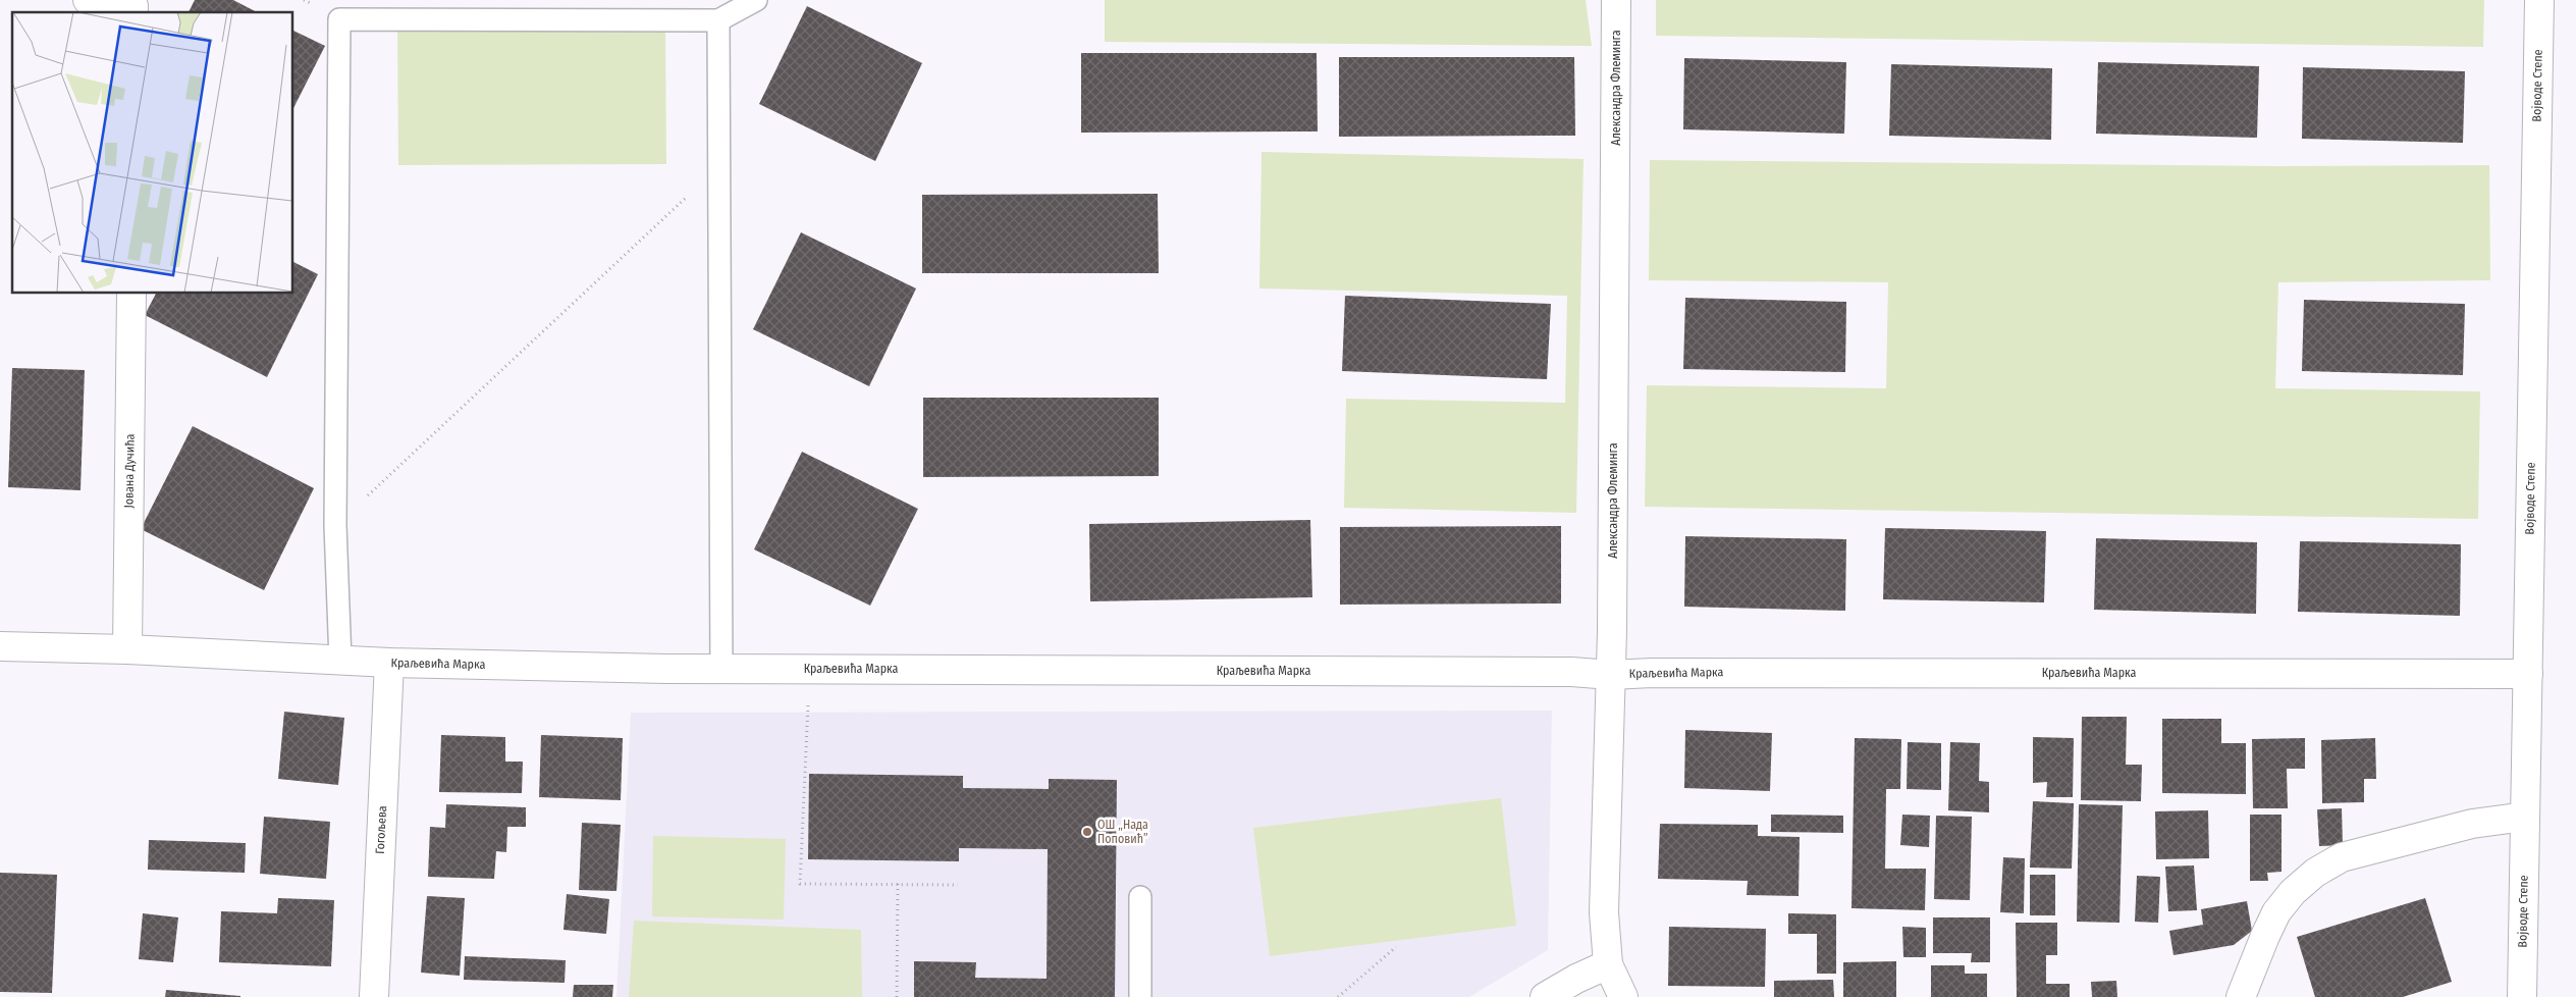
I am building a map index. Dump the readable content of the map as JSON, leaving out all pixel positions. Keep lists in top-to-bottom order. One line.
{"streets":{"street":["Војводе Степе","Александра Флеминга","Јована Дучића","Краљевића Марка","Гогољева"]},"crossings":[["Војводе Степе","Краљевића Марка"],["Александра Флеминга","Краљевића Марка"],["Јована Дучића","Краљевића Марка"],["Краљевића Марка","Гогољева"]],"places":["ОШ „Нада Поповић”"]}
